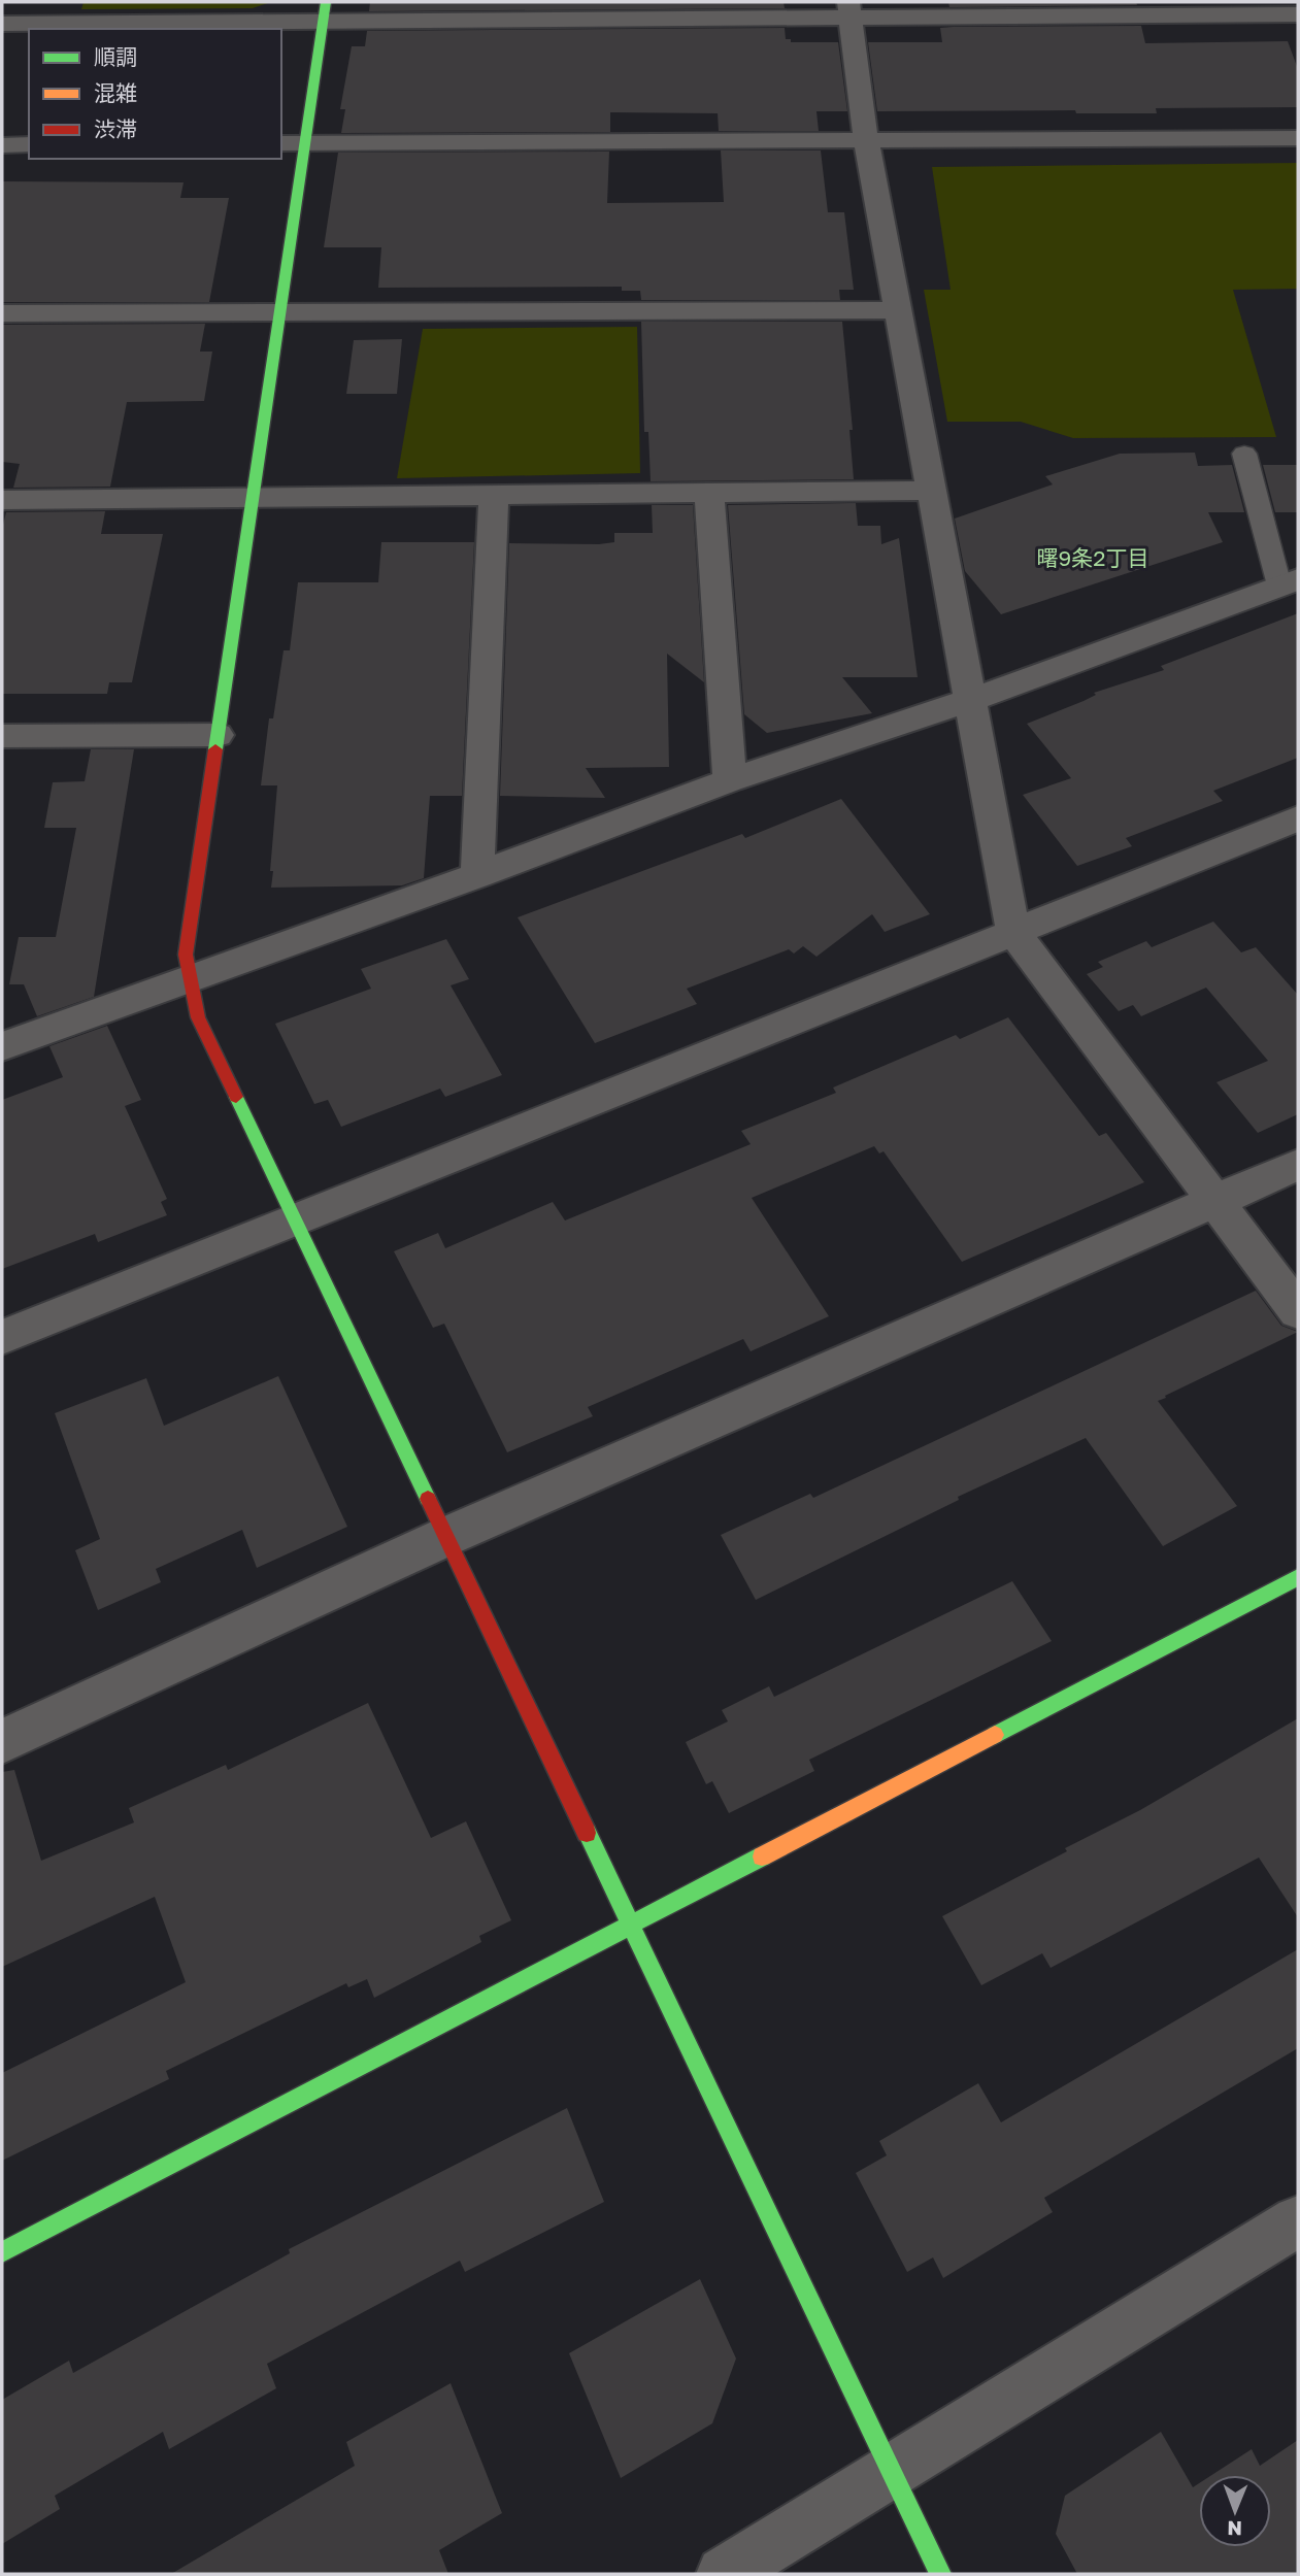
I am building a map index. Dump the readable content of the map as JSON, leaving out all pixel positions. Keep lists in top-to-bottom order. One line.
{"districts":["曙9条2丁目"],"legend":["順調","混雑","渋滞"],"north":"bottom"}
